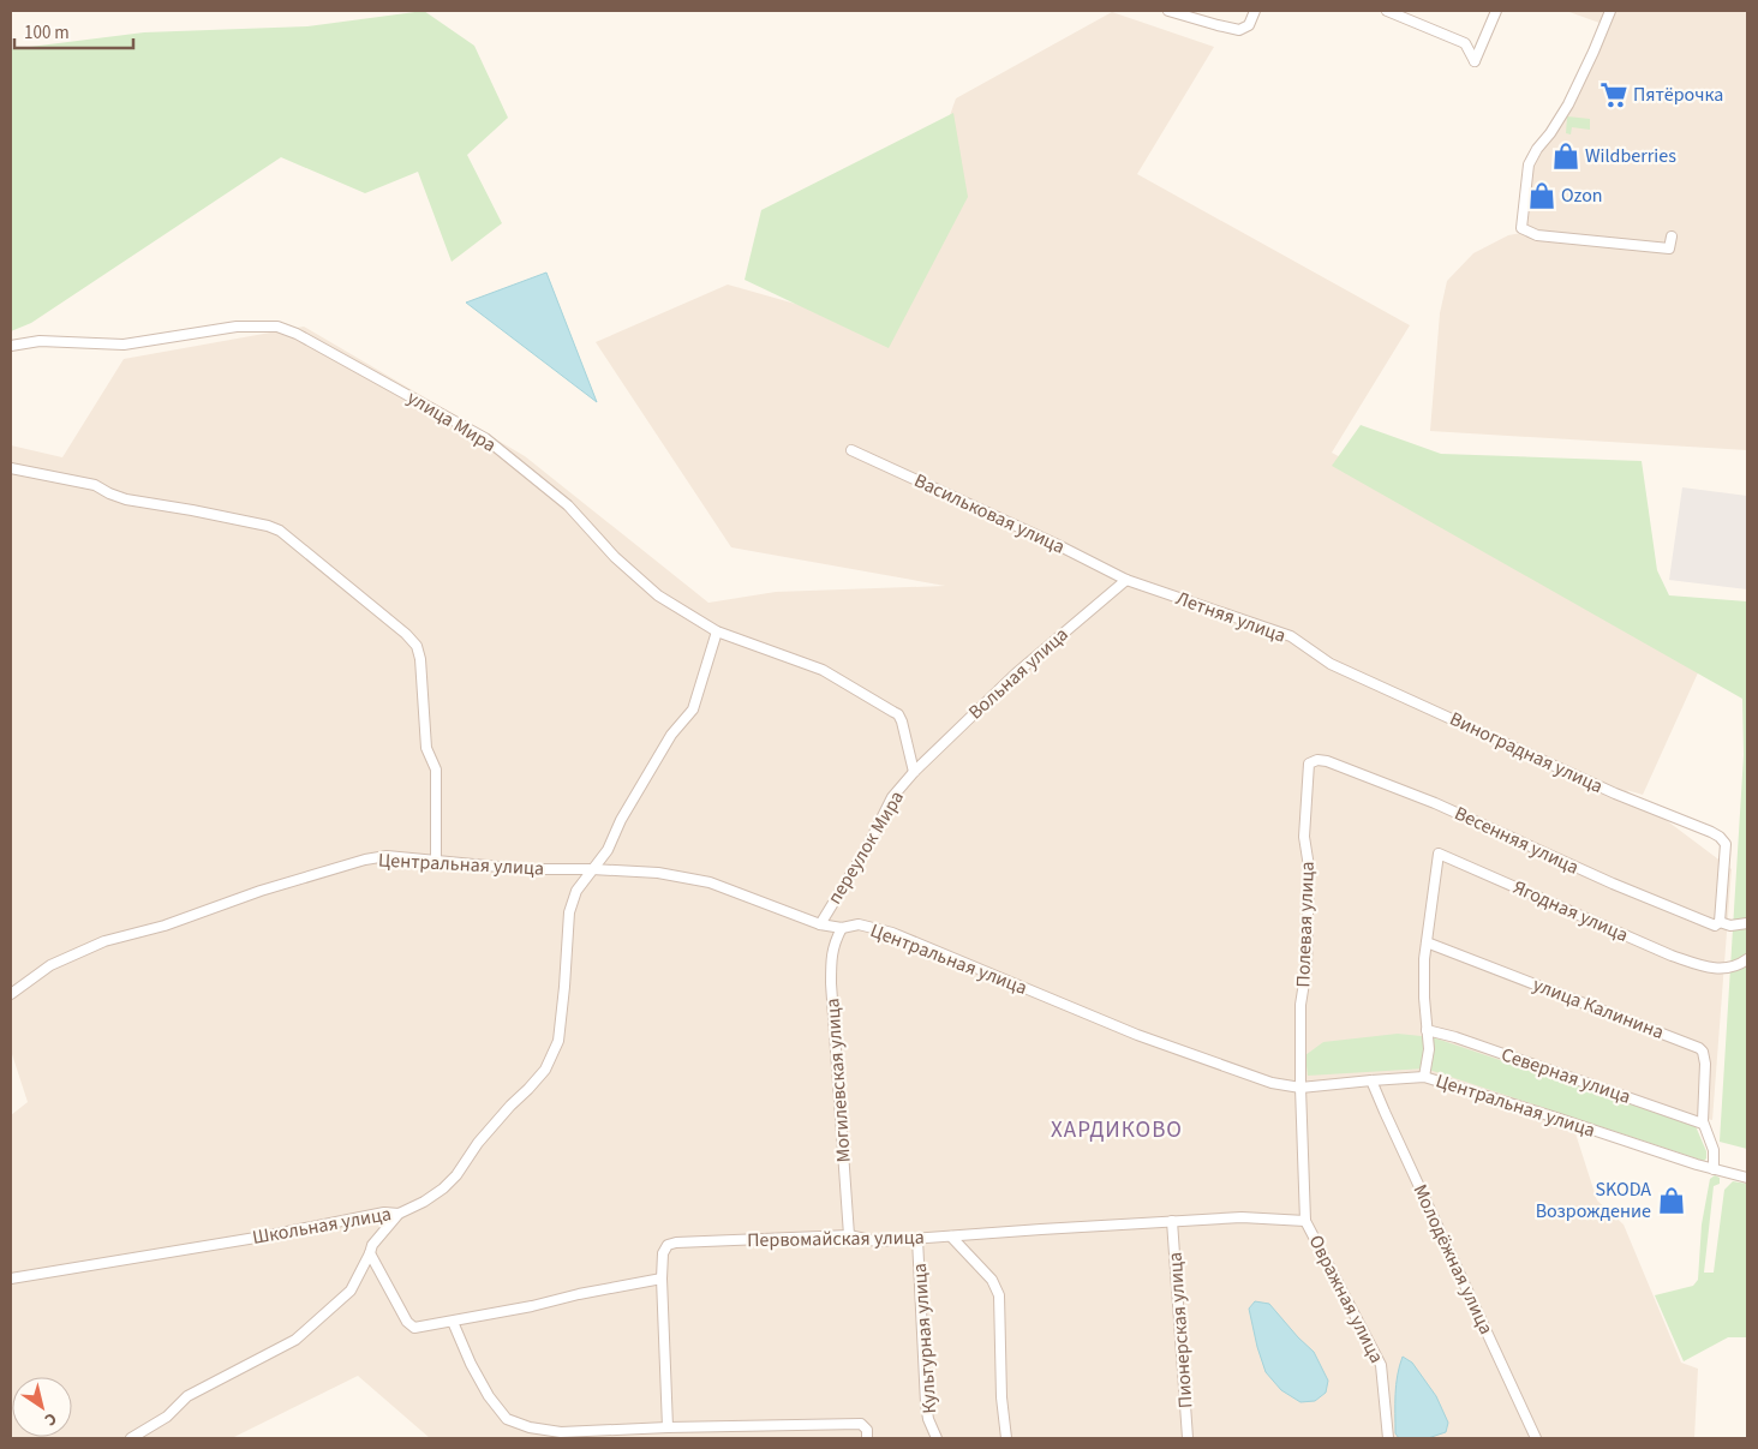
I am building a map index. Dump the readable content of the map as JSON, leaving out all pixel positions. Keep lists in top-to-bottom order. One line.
{"streets":{"street":["улица Мира","Васильковая улица","Летняя улица","Вольная улица","Виноградная улица","Весенняя улица","переулок Мира","Центральная улица","Ягодная улица","Полевая улица","улица Калинина","Северная улица","Могилевская улица","Школьная улица","Первомайская улица","Молодёжная улица","Овражная улица","Пионерская улица","Культурная улица"]},"crossings":[["улица Мира","Вольная улица"],["улица Мира","переулок Мира"],["улица Мира","Школьная улица"],["Васильковая улица","Летняя улица"],["Васильковая улица","Вольная улица"],["Летняя улица","Вольная улица"],["Летняя улица","Виноградная улица"],["Вольная улица","переулок Мира"],["Виноградная улица","Весенняя улица"],["Весенняя улица","Полевая улица"],["переулок Мира","Центральная улица"],["Центральная улица","Полевая улица"],["Центральная улица","Могилевская улица"],["Центральная улица","Школьная улица"],["Центральная улица","Молодёжная улица"],["Центральная улица","Овражная улица"],["Ягодная улица","улица Калинина"],["Полевая улица","Овражная улица"],["улица Калинина","Северная улица"],["Могилевская улица","Первомайская улица"],["Первомайская улица","Овражная улица"],["Первомайская улица","Пионерская улица"],["Первомайская улица","Культурная улица"]],"districts":["ХАРДИКОВО"],"places":{"supermarket":["Пятёрочка"],"shop":["Wildberries","Ozon","SKODA Возрождение"]},"scale_bar":"100 m","north":"bottom right"}
